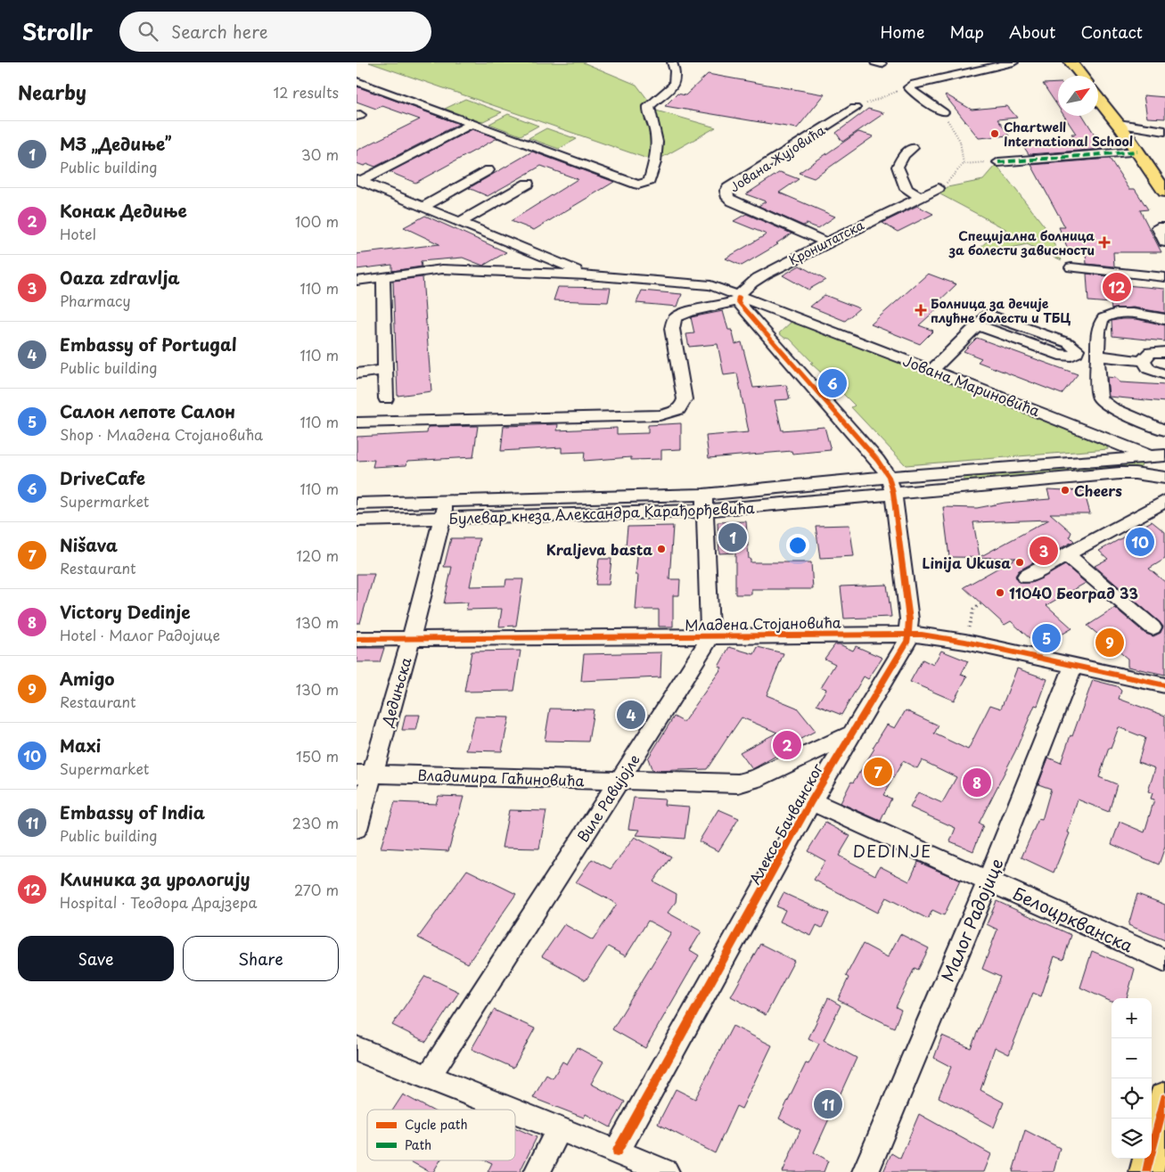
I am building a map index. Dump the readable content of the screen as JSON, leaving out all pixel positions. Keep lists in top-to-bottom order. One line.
{"streets":{"street":["Јована Жујовића","Кронштатска","Јована Мариновића","Булевар кнеза Александра Карађорђевића","Младена Стојановића","Дедињска","Владимира Гаћиновића","Виле Равијојле","Алексе Бачванског","Белоцркванска","Малог Радојице"]},"crossings":[["Јована Жујовића","Кронштатска"],["Кронштатска","Јована Мариновића"],["Јована Мариновића","Булевар кнеза Александра Карађорђевића"],["Булевар кнеза Александра Карађорђевића","Дедињска"],["Булевар кнеза Александра Карађорђевића","Виле Равијојле"],["Булевар кнеза Александра Карађорђевића","Алексе Бачванског"],["Младена Стојановића","Дедињска"],["Младена Стојановића","Виле Равијојле"],["Младена Стојановића","Алексе Бачванског"],["Младена Стојановића","Малог Радојице"],["Дедињска","Владимира Гаћиновића"],["Владимира Гаћиновића","Виле Равијојле"],["Владимира Гаћиновића","Алексе Бачванског"],["Алексе Бачванског","Белоцркванска"],["Белоцркванска","Малог Радојице"]],"districts":["DEDINJE"],"places":{"other":["Chartwell International School","Cheers","Kraljeva basta","Linija Ukusa","11040 Београд 33"],"health":["Специјална болница за болести зависности","Болница за дечије плућне болести и ТБЦ"]},"legend":["Cycle path","Path"],"north":"top right","page":{"header":"Strollr","search":"Search here","nav":["Home","Map","About","Contact"],"heading":["Nearby","12 results"],"list":[{"mark":"1","name":"МЗ „Дедиње”","note":"Public building","value":"30 m"},{"mark":"2","name":"Конак Дедиње","note":"Hotel","value":"100 m"},{"mark":"3","name":"Oaza zdravlja","note":"Pharmacy","value":"110 m"},{"mark":"4","name":"Embassy of Portugal","note":"Public building","value":"110 m"},{"mark":"5","name":"Салон лепоте Салон","note":"Shop · Младена Стојановића","value":"110 m"},{"mark":"6","name":"DriveCafe","note":"Supermarket","value":"110 m"},{"mark":"7","name":"Nišava","note":"Restaurant","value":"120 m"},{"mark":"8","name":"Victory Dedinje","note":"Hotel · Малог Радојице","value":"130 m"},{"mark":"9","name":"Amigo","note":"Restaurant","value":"130 m"},{"mark":"10","name":"Maxi","note":"Supermarket","value":"150 m"},{"mark":"11","name":"Embassy of India","note":"Public building","value":"230 m"},{"mark":"12","name":"Клиника за урологију","note":"Hospital · Теодора Драјзера","value":"270 m"}],"pins":["12","6","1","10","3","5","9","4","2","7","8","11"],"buttons":["Save","Share"],"map_buttons":["+","−"]}}
